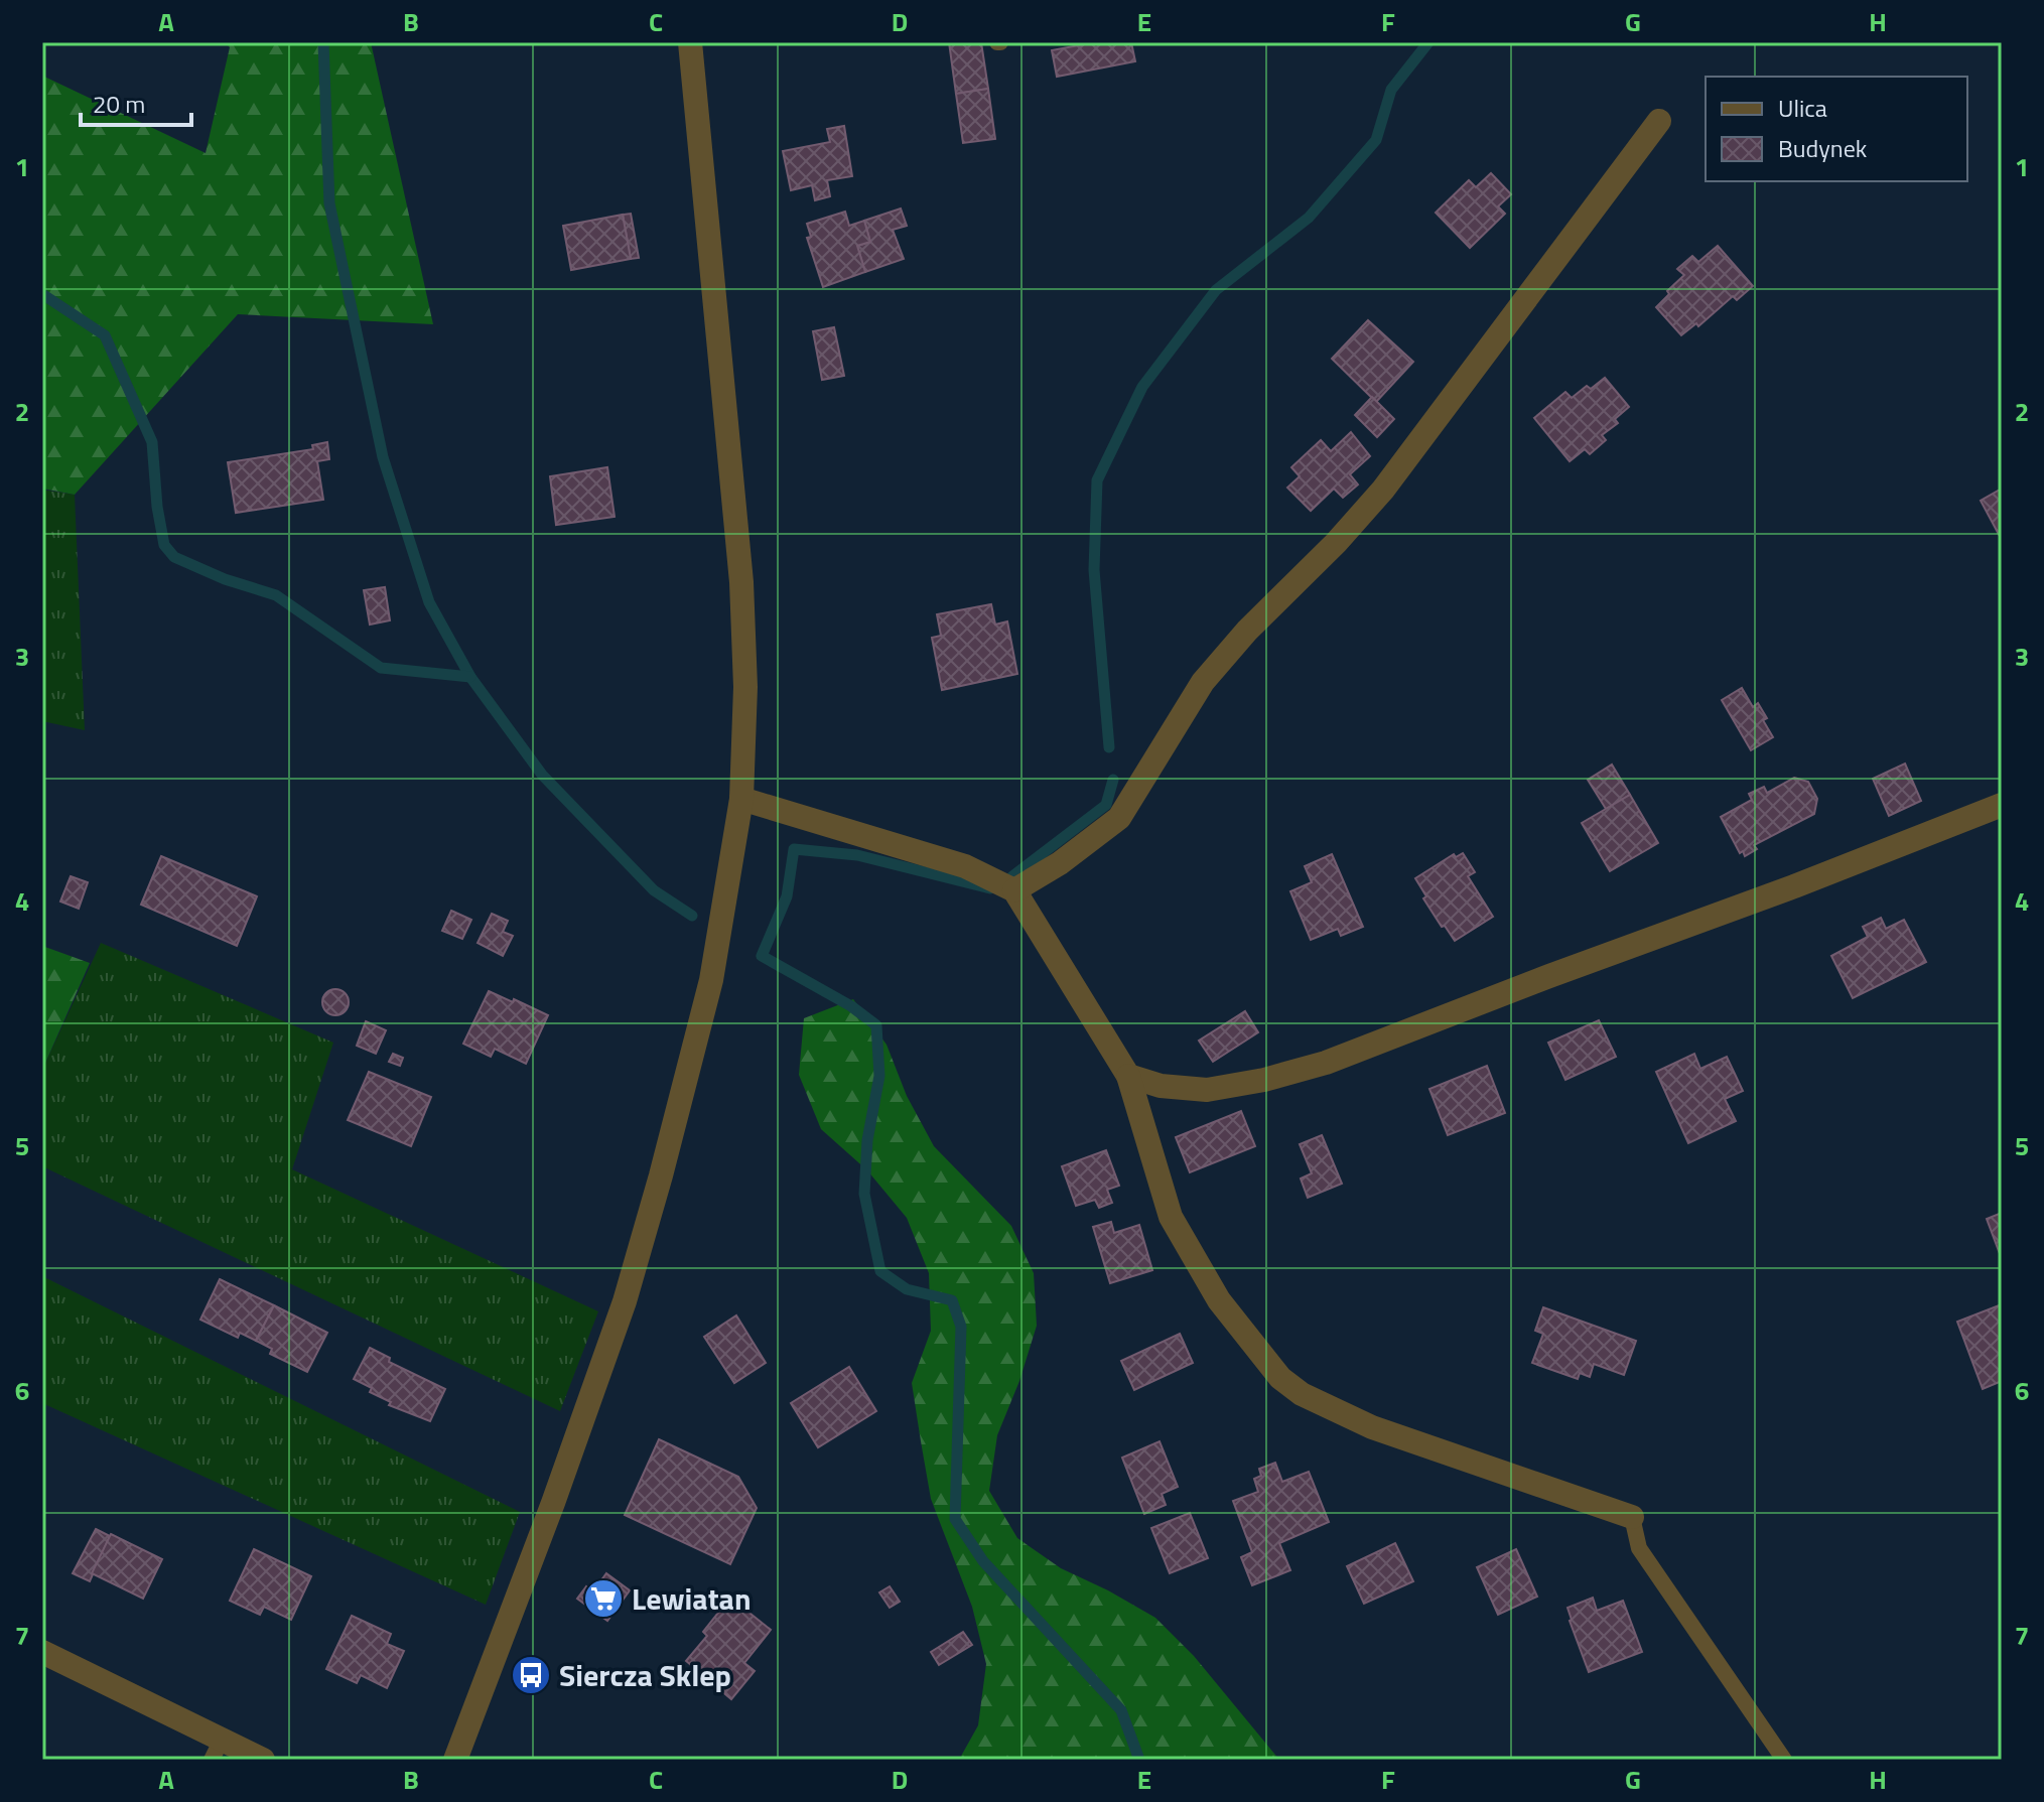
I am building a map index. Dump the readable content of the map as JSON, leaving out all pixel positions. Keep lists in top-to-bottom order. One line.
{"places":{"supermarket":["Lewiatan"],"bus stop":["Siercza Sklep"]},"legend":["Ulica","Budynek"],"scale_bar":"20 m","grid":{"columns":["A","B","C","D","E","F","G","H"],"rows":["1","2","3","4","5","6","7"]}}
